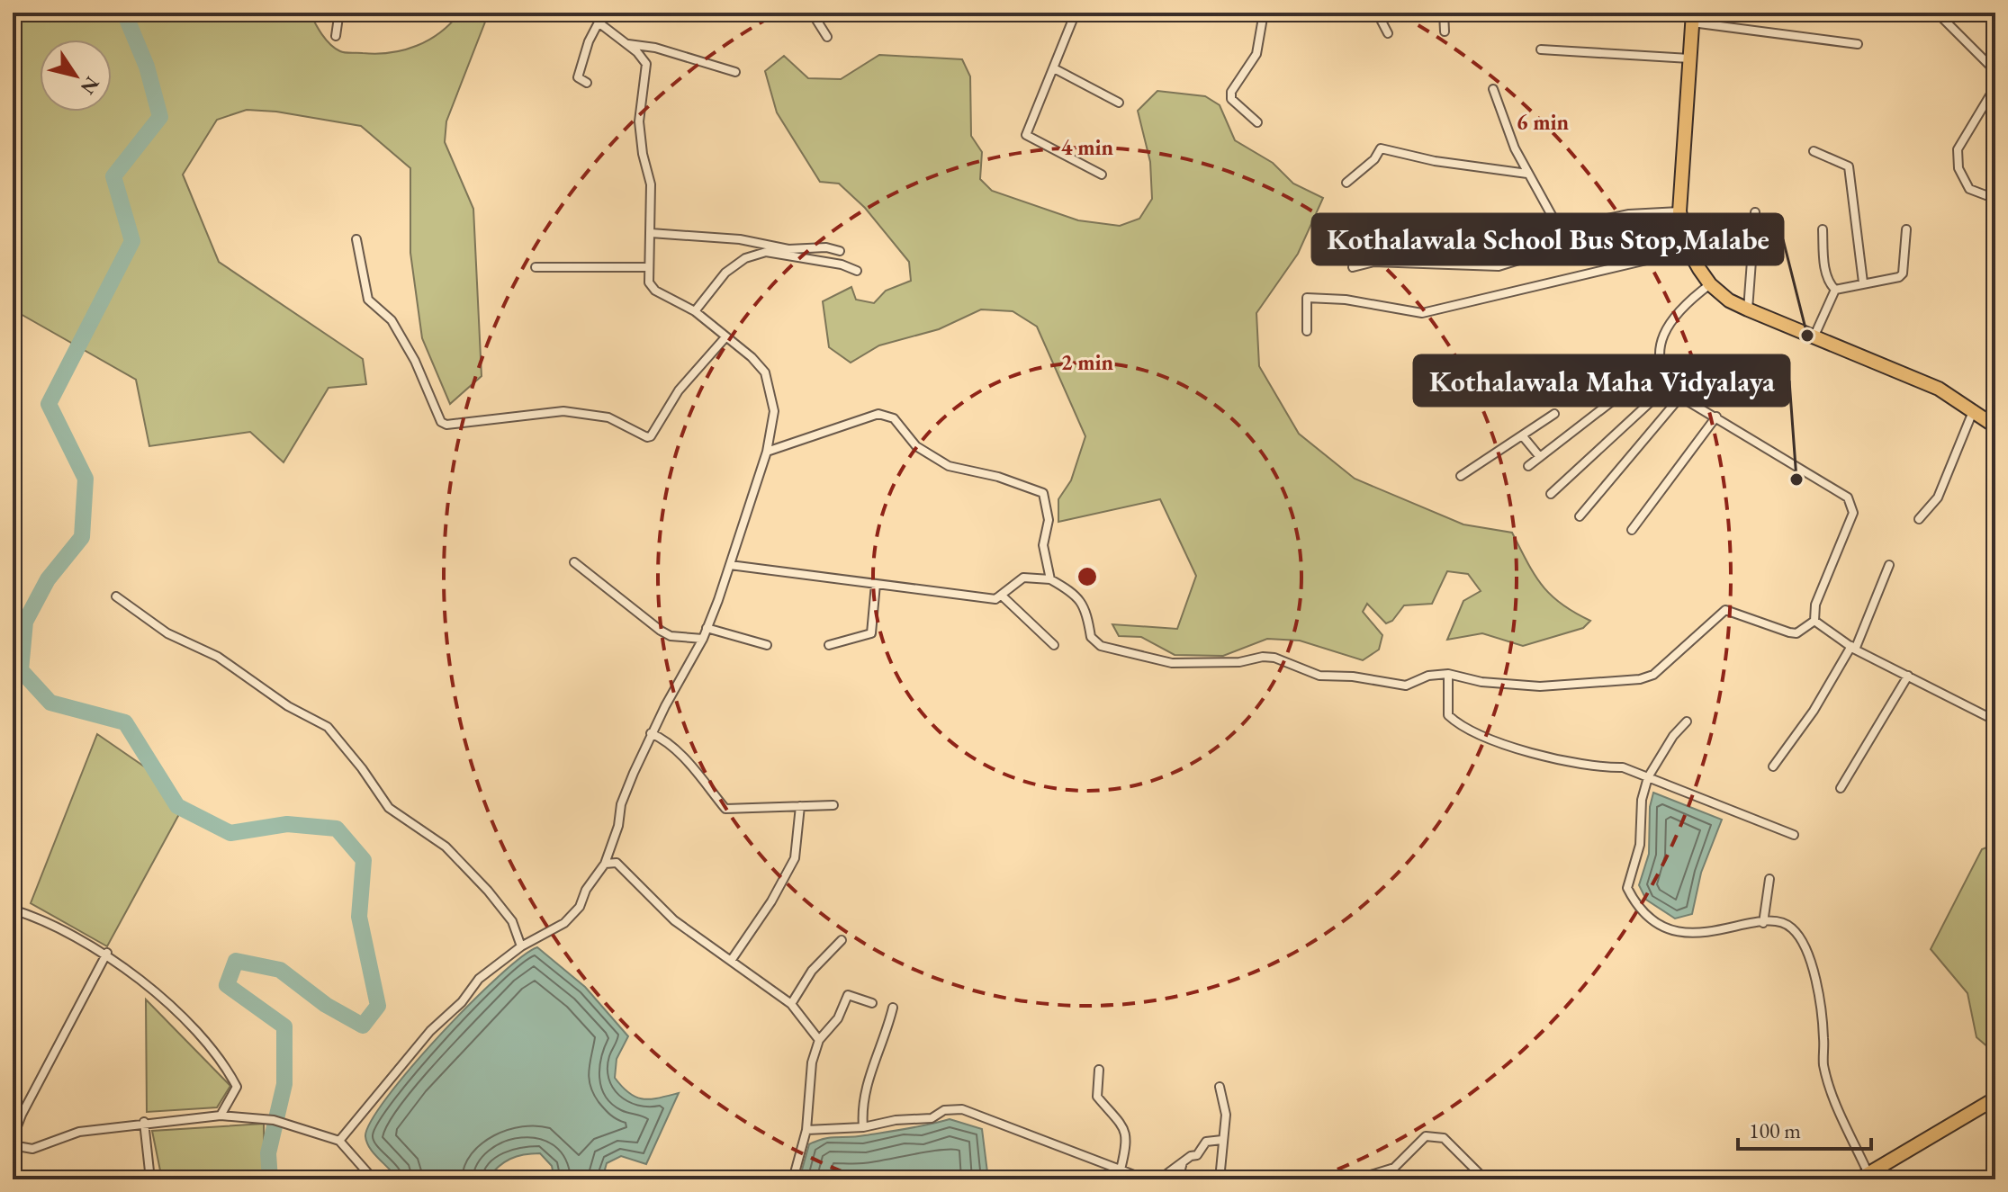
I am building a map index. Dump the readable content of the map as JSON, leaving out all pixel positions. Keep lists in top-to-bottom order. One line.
{"places":["Kothalawala School Bus Stop,Malabe","Kothalawala Maha Vidyalaya"],"scale_bar":"100 m","north":"bottom right","rings":["6 min","4 min","2 min"]}
